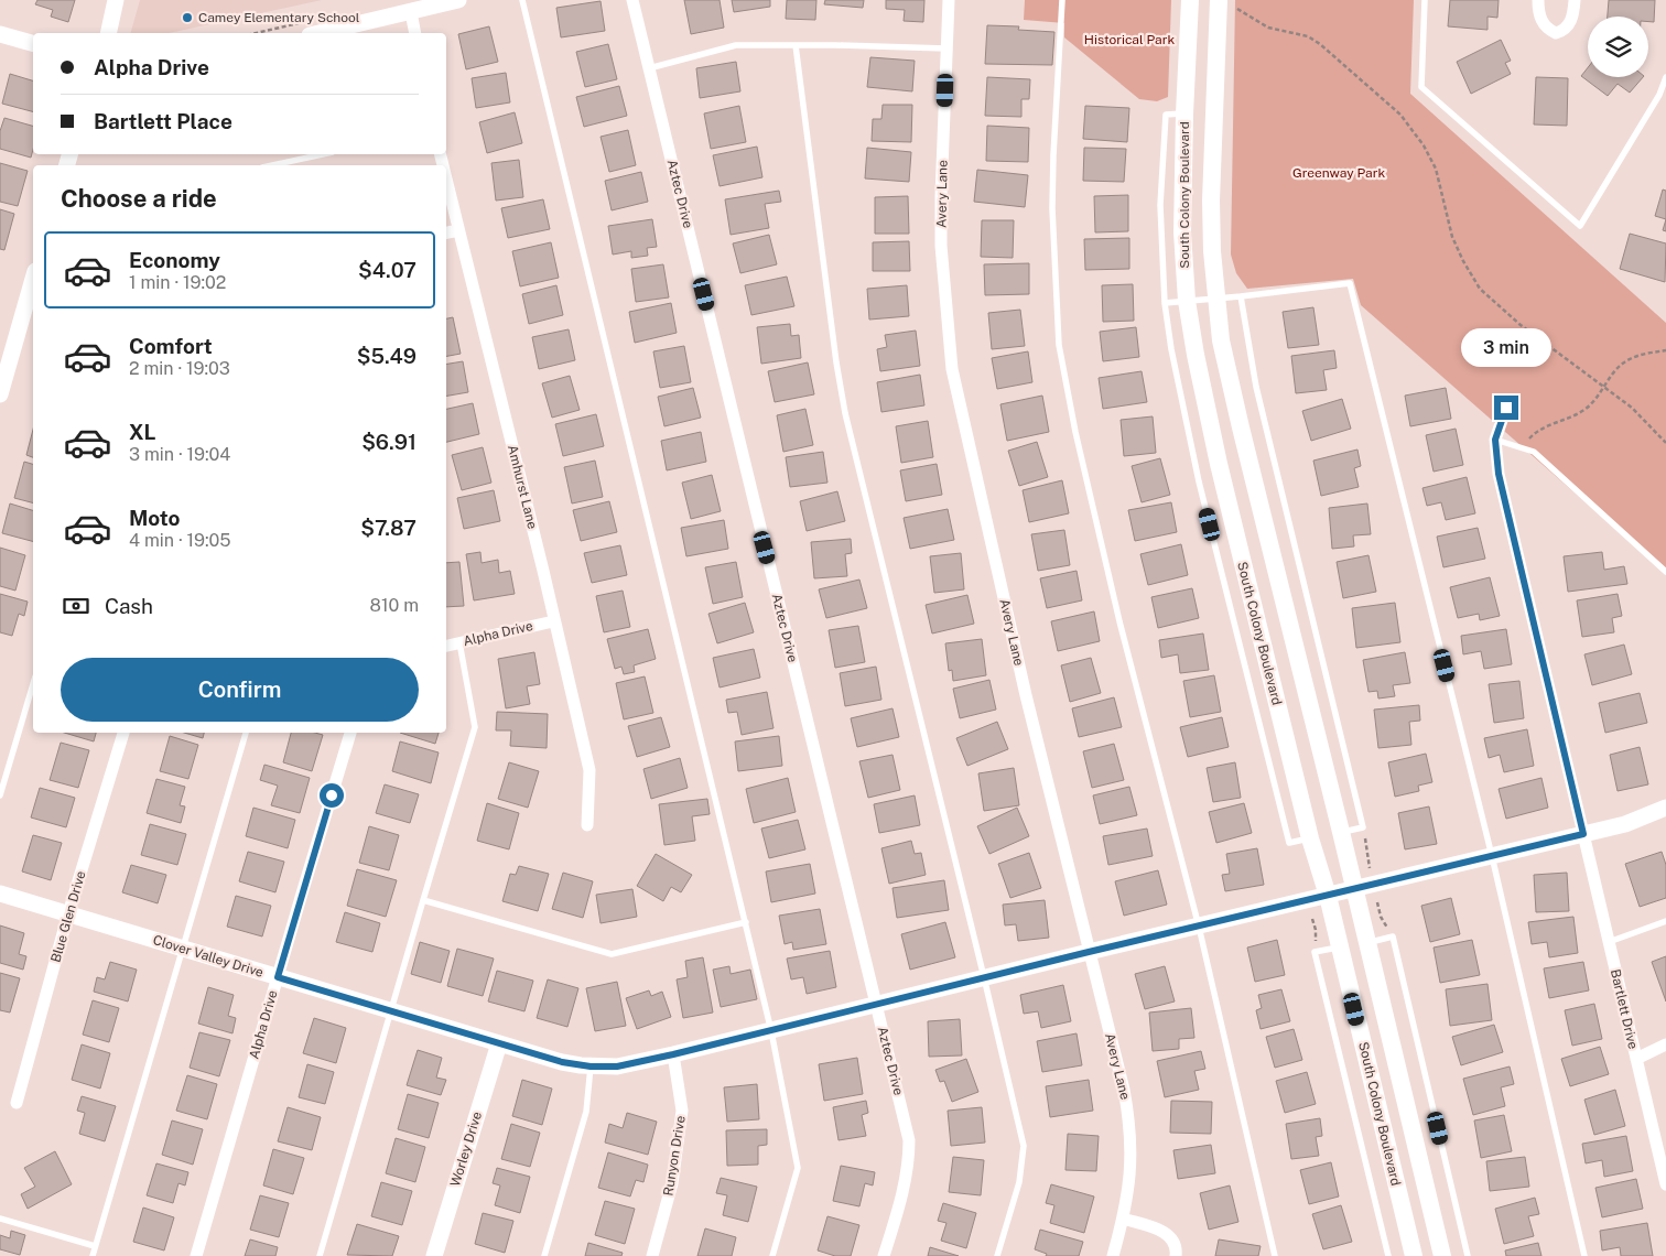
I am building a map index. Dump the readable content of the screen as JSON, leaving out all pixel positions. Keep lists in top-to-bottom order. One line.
{"streets":{"main road":["South Colony Boulevard"],"street":["Aztec Drive","Avery Lane","Amhurst Lane","Alpha Drive","Blue Glen Drive","Clover Valley Drive","Bartlett Drive","Worley Drive","Runyon Drive"]},"crossings":[["Aztec Drive","Clover Valley Drive"],["Avery Lane","Clover Valley Drive"],["South Colony Boulevard","Clover Valley Drive"],["Amhurst Lane","Alpha Drive"],["Alpha Drive","Clover Valley Drive"],["Blue Glen Drive","Clover Valley Drive"],["Clover Valley Drive","Bartlett Drive"],["Clover Valley Drive","Worley Drive"],["Clover Valley Drive","Runyon Drive"]],"parks":["Historical Park","Greenway Park"],"places":["Camey Elementary School"],"page":{"banner":["Alpha Drive","Bartlett Place"],"heading":"Choose a ride","list":[{"name":"Economy","note":"1 min · 19:02","value":"$4.07"},{"name":"Comfort","note":"2 min · 19:03","value":"$5.49"},{"name":"XL","note":"3 min · 19:04","value":"$6.91"},{"name":"Moto","note":"4 min · 19:05","value":"$7.87"}],"bubble":"3 min","pay":["Cash","810 m"],"buttons":"Confirm"}}
